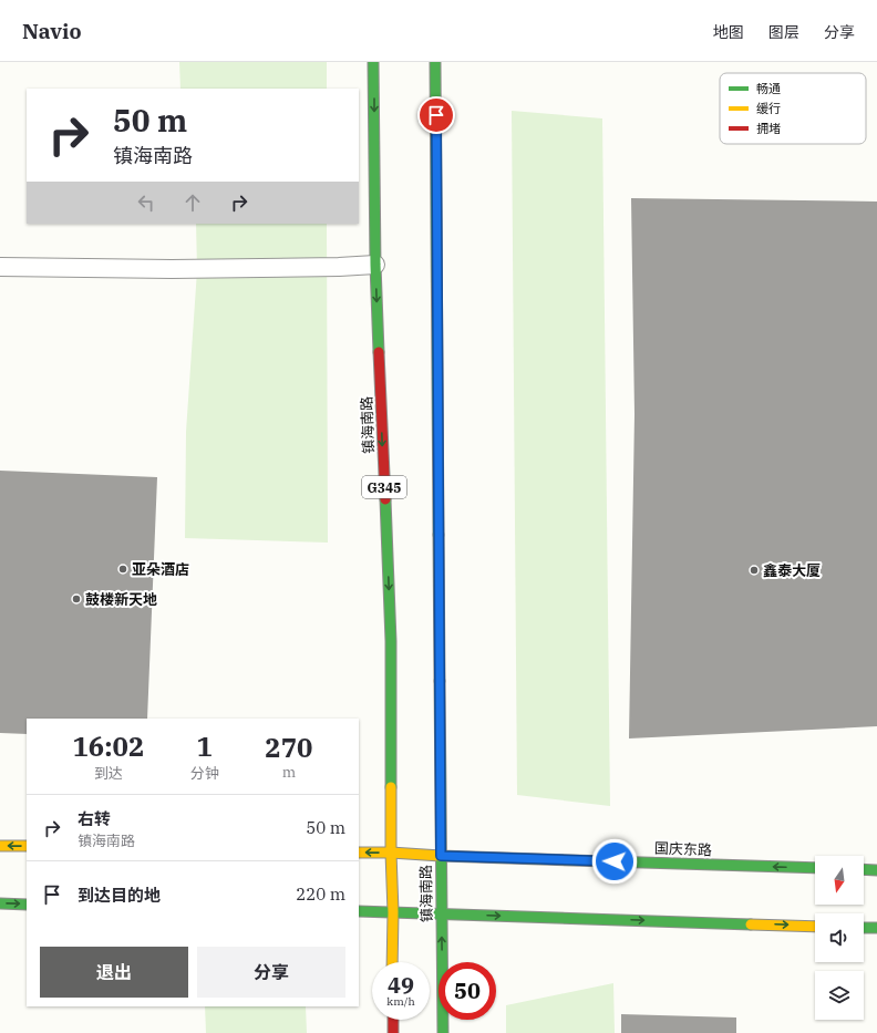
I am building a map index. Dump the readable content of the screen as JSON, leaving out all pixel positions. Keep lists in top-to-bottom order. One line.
{"streets":{"main road":["镇海南路","G345","国庆东路"]},"crossings":[["镇海南路","国庆东路"]],"places":["亚朵酒店","鑫泰大厦","鼓楼新天地"],"legend":["畅通","缓行","拥堵"],"north":"bottom","page":{"header":"Navio","nav":["地图","图层","分享"],"turn":["50 m","镇海南路"],"eta":["16:02","到达","1","分钟","270","m"],"list":[{"name":"右转","note":"镇海南路","value":"50 m"},{"name":"到达目的地","value":"220 m"}],"buttons":["退出","分享"],"speed":"49 km/h","limit":"50"}}
